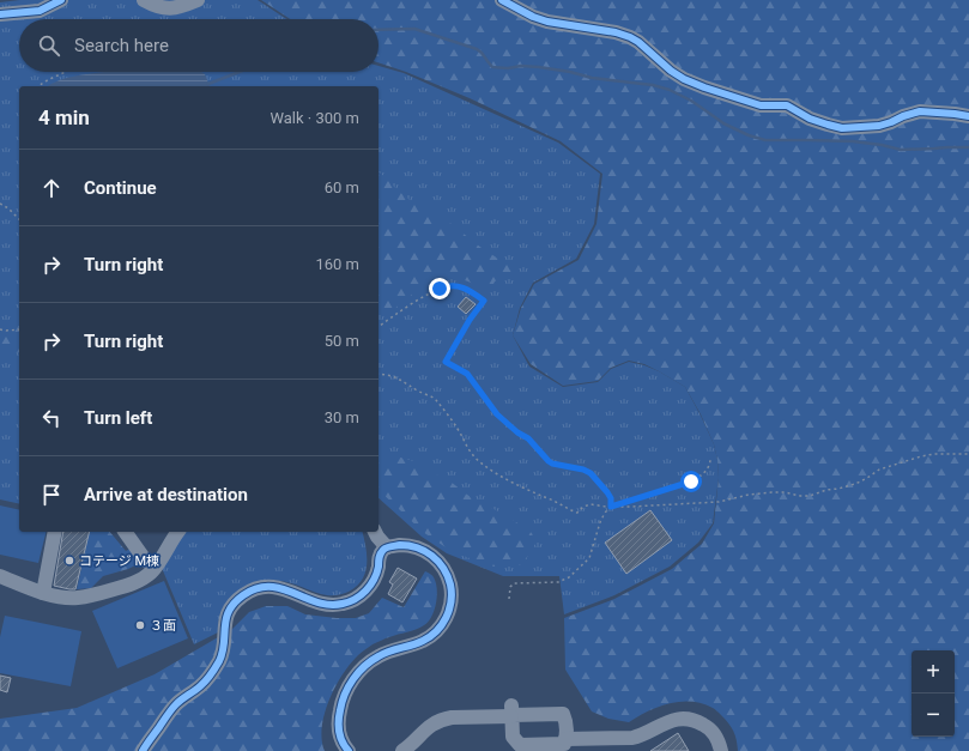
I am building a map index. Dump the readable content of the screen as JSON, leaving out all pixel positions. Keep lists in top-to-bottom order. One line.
{"places":["コテージ M棟","３面"],"page":{"search":"Search here","heading":["4 min","Walk · 300 m"],"list":[["Continue","60 m"],["Turn right","160 m"],["Turn right","50 m"],["Turn left","30 m"],"Arrive at destination"],"map_buttons":["+","−"]}}
